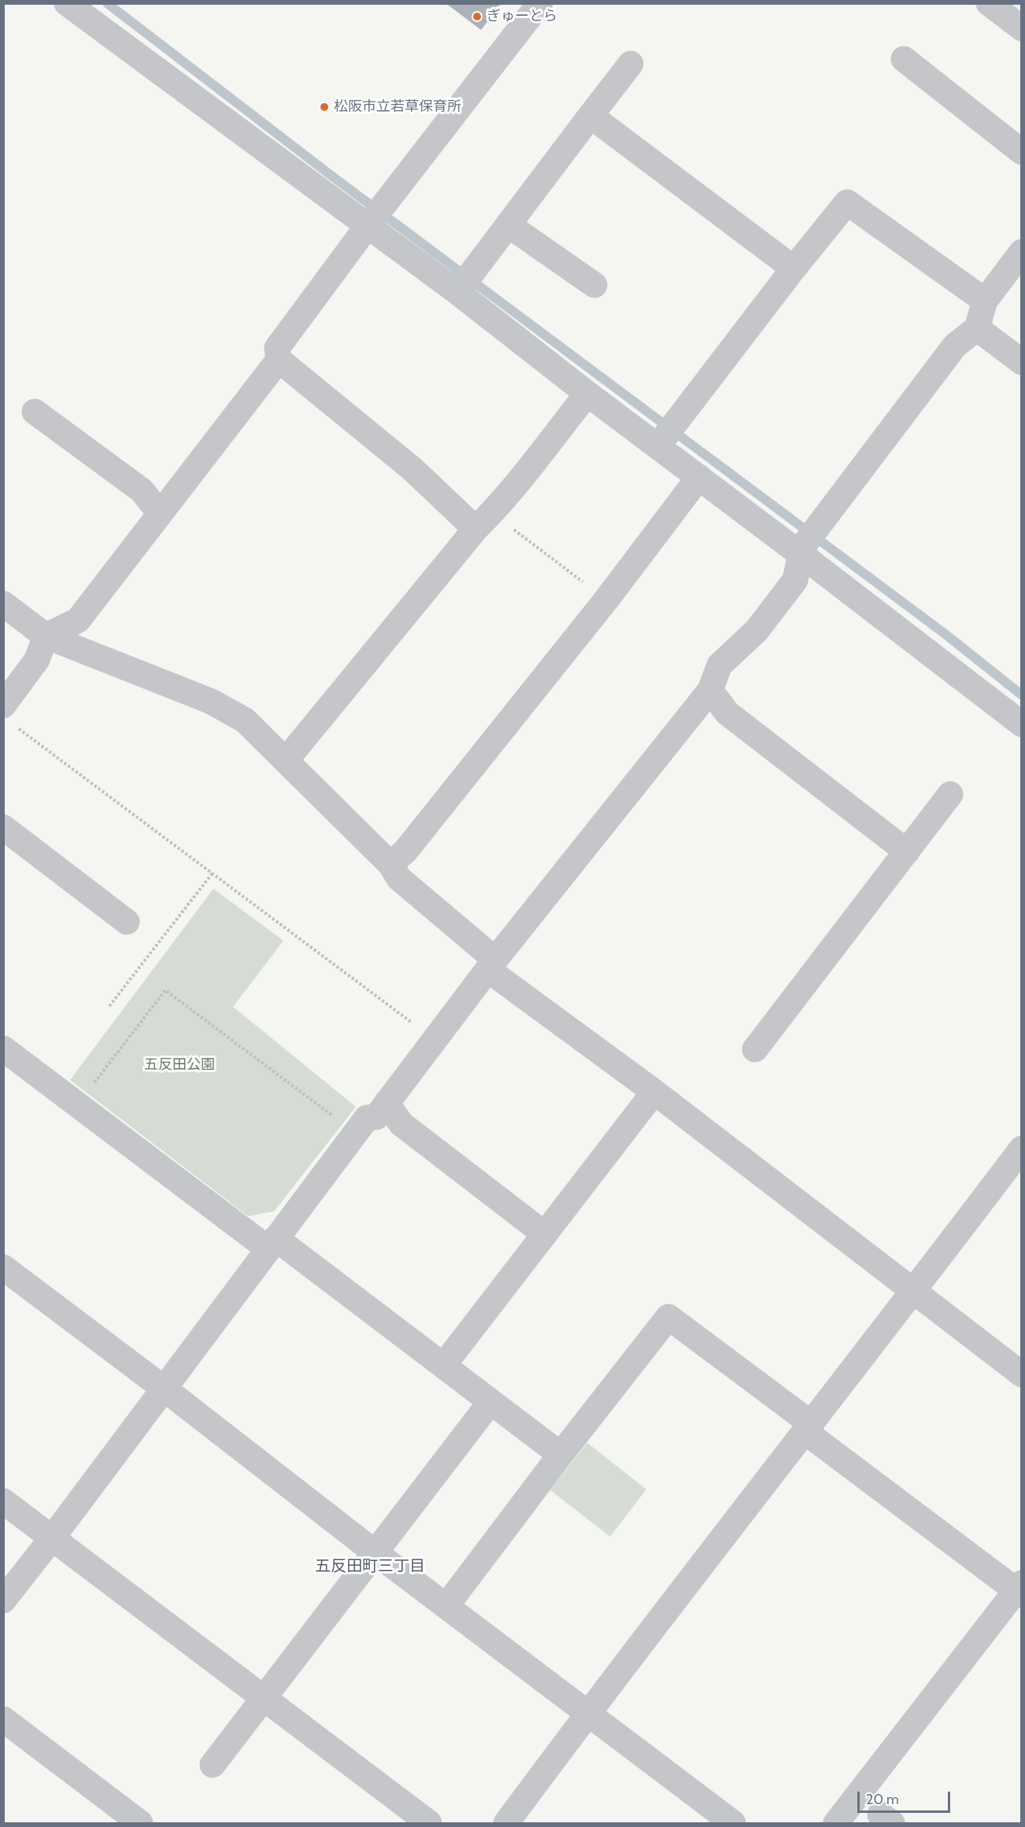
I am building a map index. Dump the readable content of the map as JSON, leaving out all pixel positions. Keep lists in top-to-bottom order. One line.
{"districts":["五反田町三丁目"],"parks":["五反田公園"],"places":["ぎゅーとら","松阪市立若草保育所"],"scale_bar":"20 m"}
